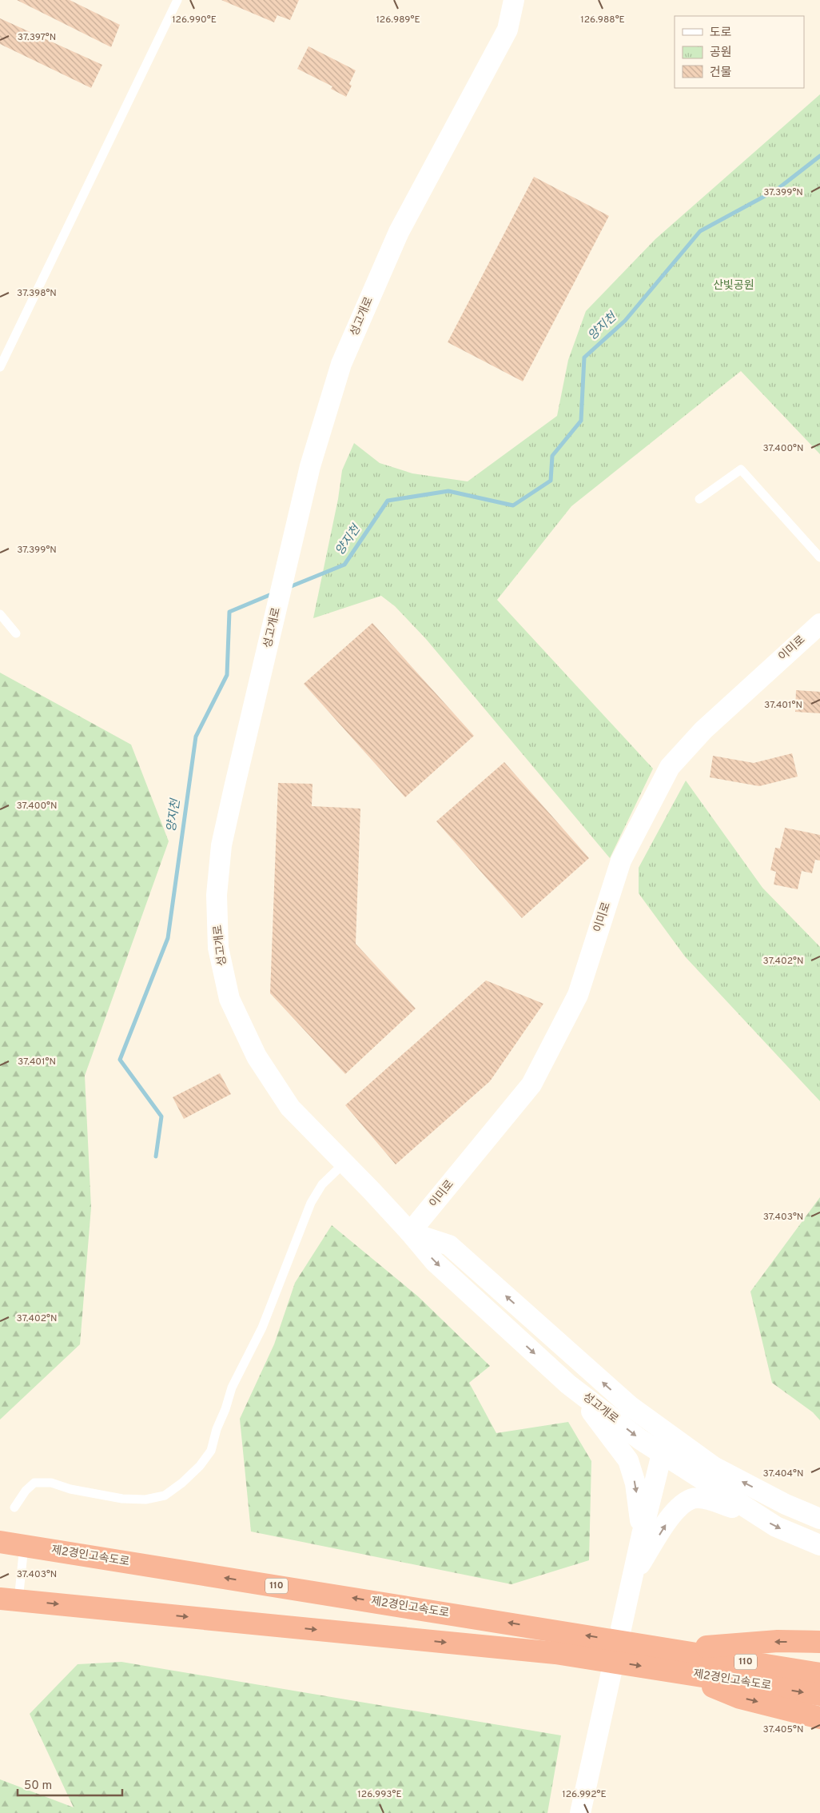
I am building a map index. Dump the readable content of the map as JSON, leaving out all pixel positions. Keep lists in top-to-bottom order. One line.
{"streets":{"highway":["제2경인고속도로","110"],"street":["성고개로","이미로"]},"crossings":[["성고개로","이미로"]],"water":["양지천"],"parks":["산빛공원"],"legend":["도로","공원","건물"],"scale_bar":"50 m","coordinates":["126.990°E","126.989°E","126.988°E","37.397°N","37.399°N","37.398°N","37.400°N","37.401°N","37.402°N","37.403°N","37.404°N","37.405°N","126.993°E","126.992°E"]}
